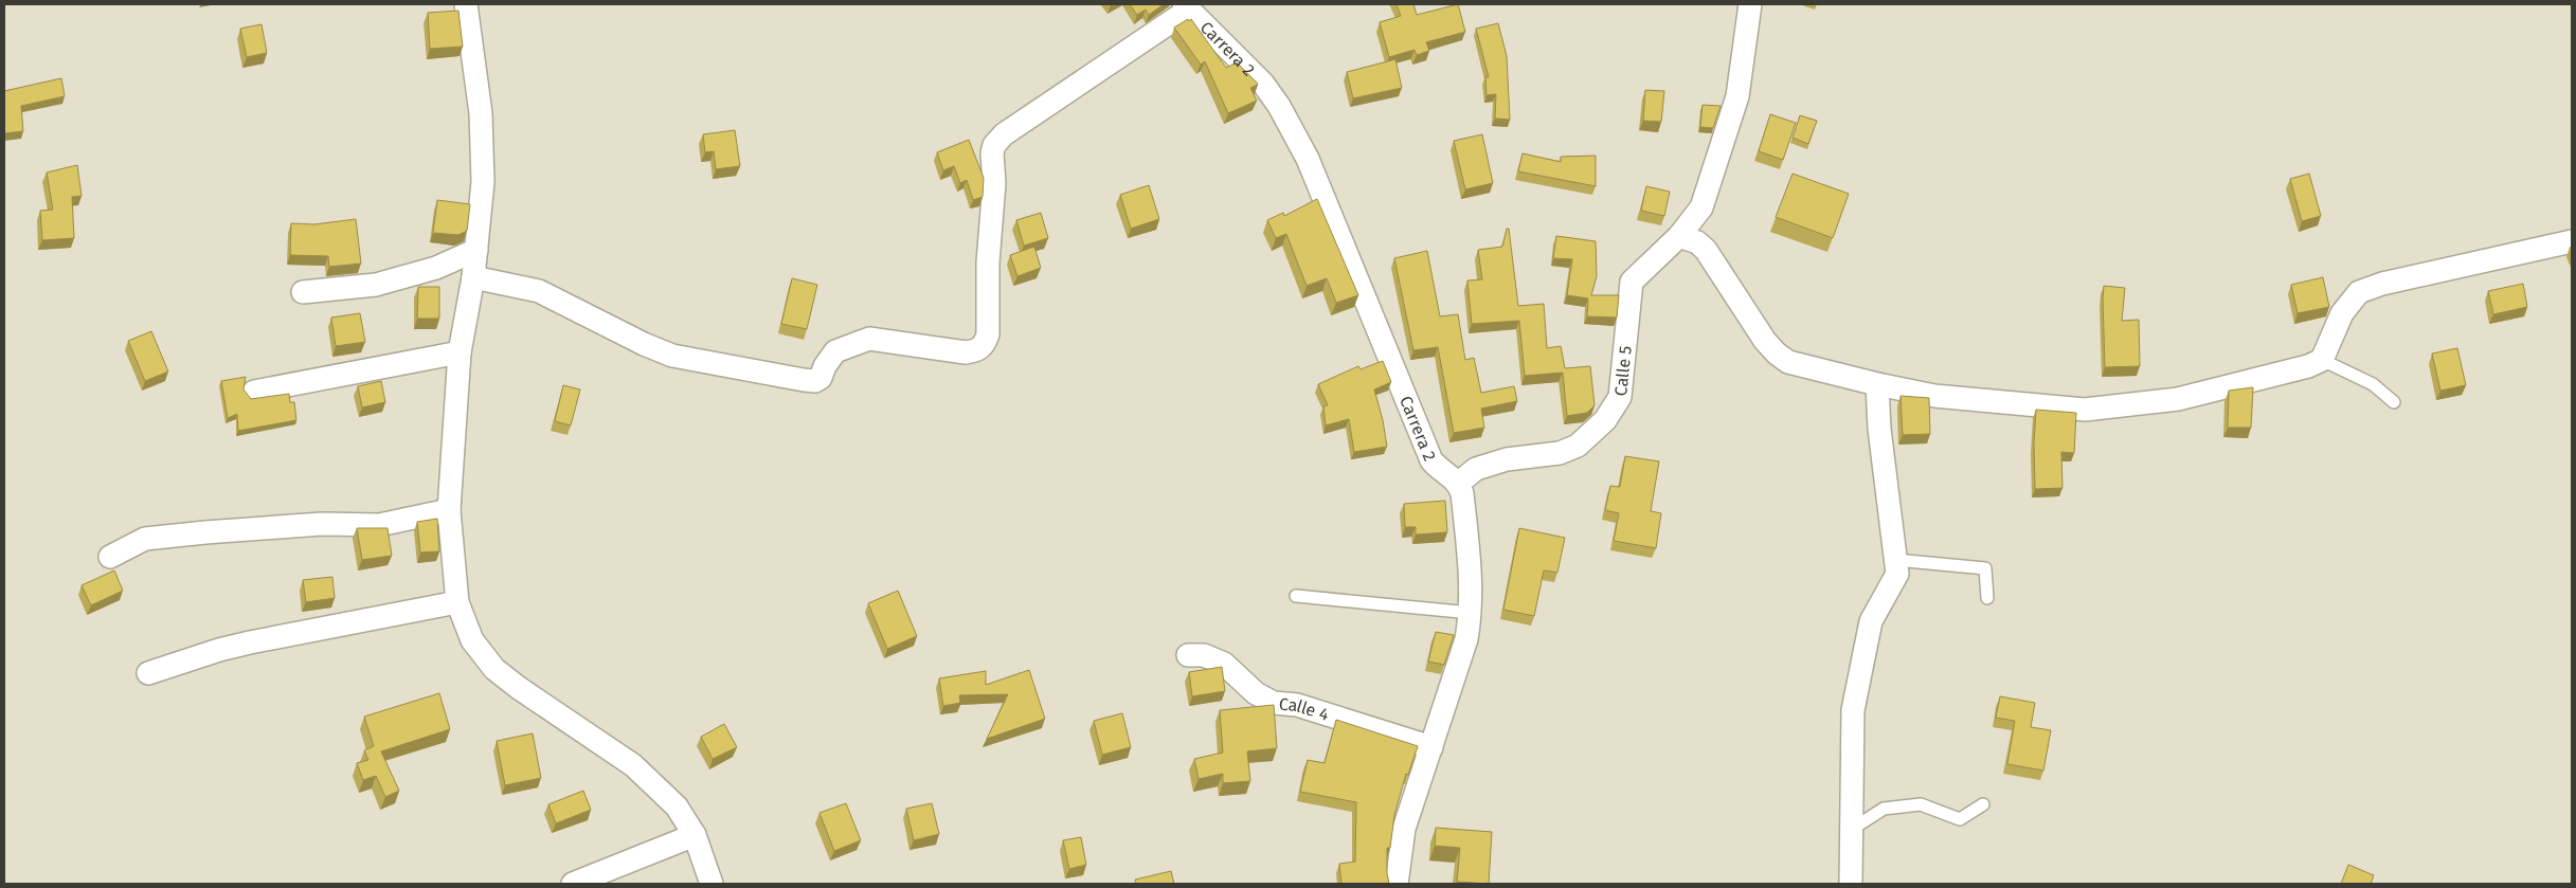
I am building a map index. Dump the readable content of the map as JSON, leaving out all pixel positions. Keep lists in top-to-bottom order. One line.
{"streets":{"street":["Carrera 2","Calle 5","Calle 4"]},"crossings":[["Carrera 2","Calle 5"]]}
